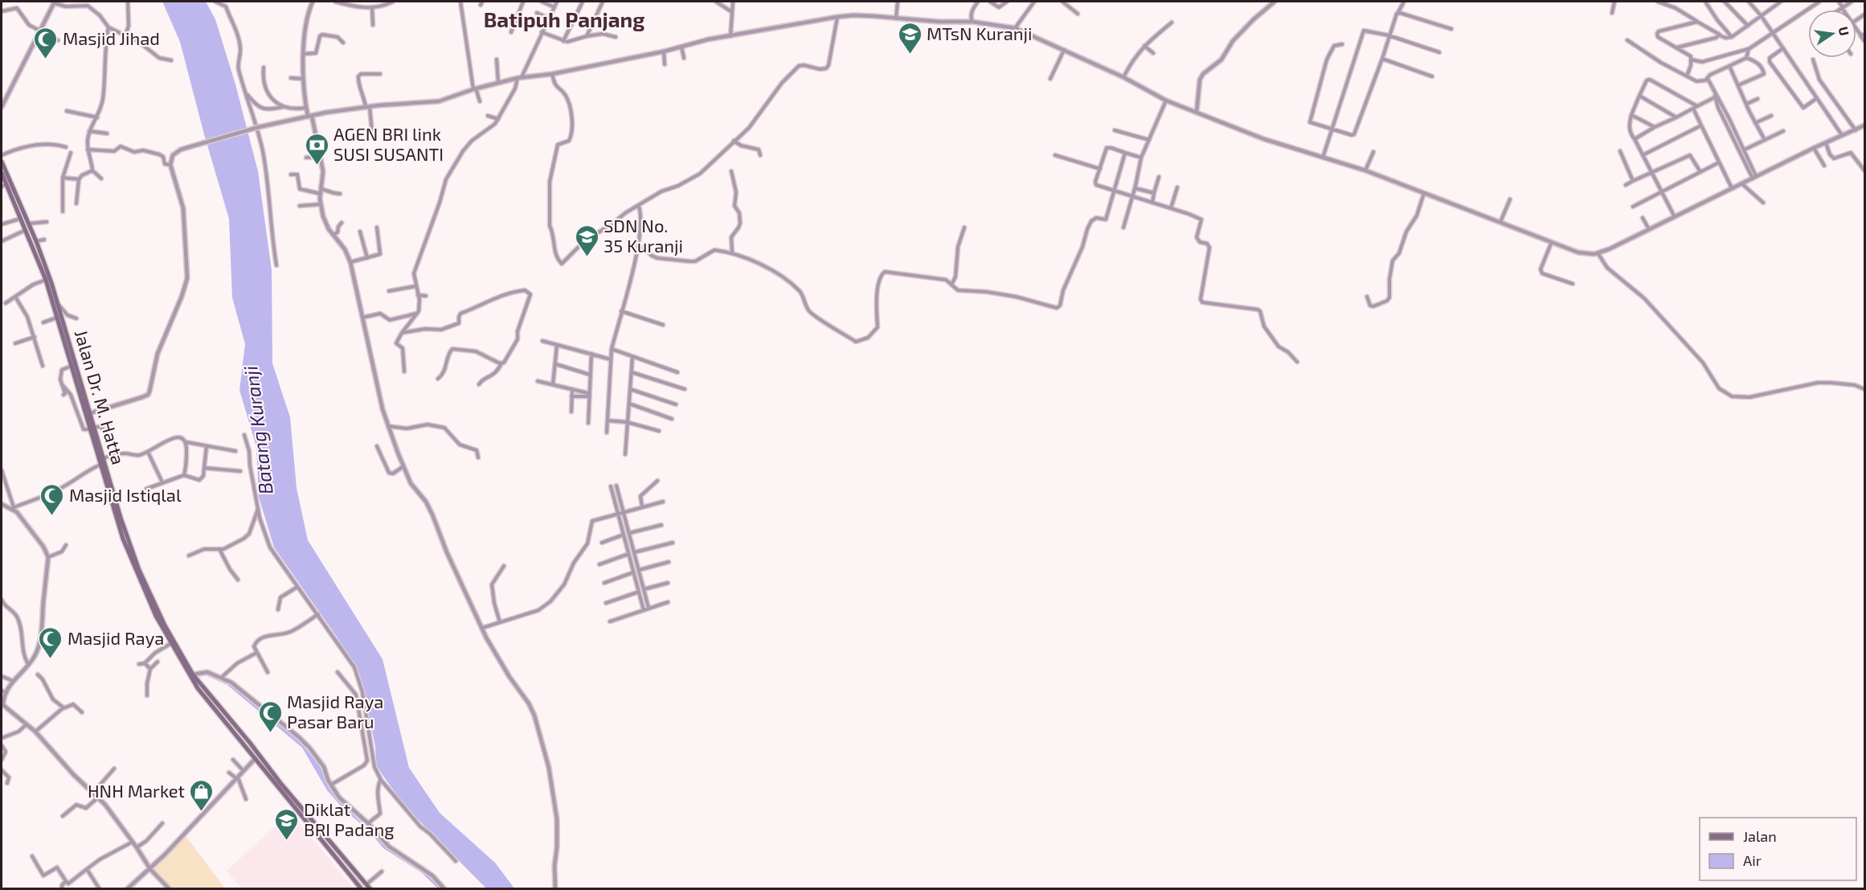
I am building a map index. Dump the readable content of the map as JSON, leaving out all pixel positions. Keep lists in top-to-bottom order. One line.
{"streets":{"main road":["Jalan Dr. M. Hatta"]},"districts":["Batipuh Panjang"],"water":["Batang Kuranji"],"places":{"school or university":["MTsN Kuranji","SDN No. 35 Kuranji","Diklat BRI Padang"],"mosque":["Masjid Jihad","Masjid Istiqlal","Masjid Raya","Masjid Raya Pasar Baru"],"bank":["AGEN BRI link SUSI SUSANTI"],"shop":["HNH Market"]},"legend":["Jalan","Air"],"north":"right"}
